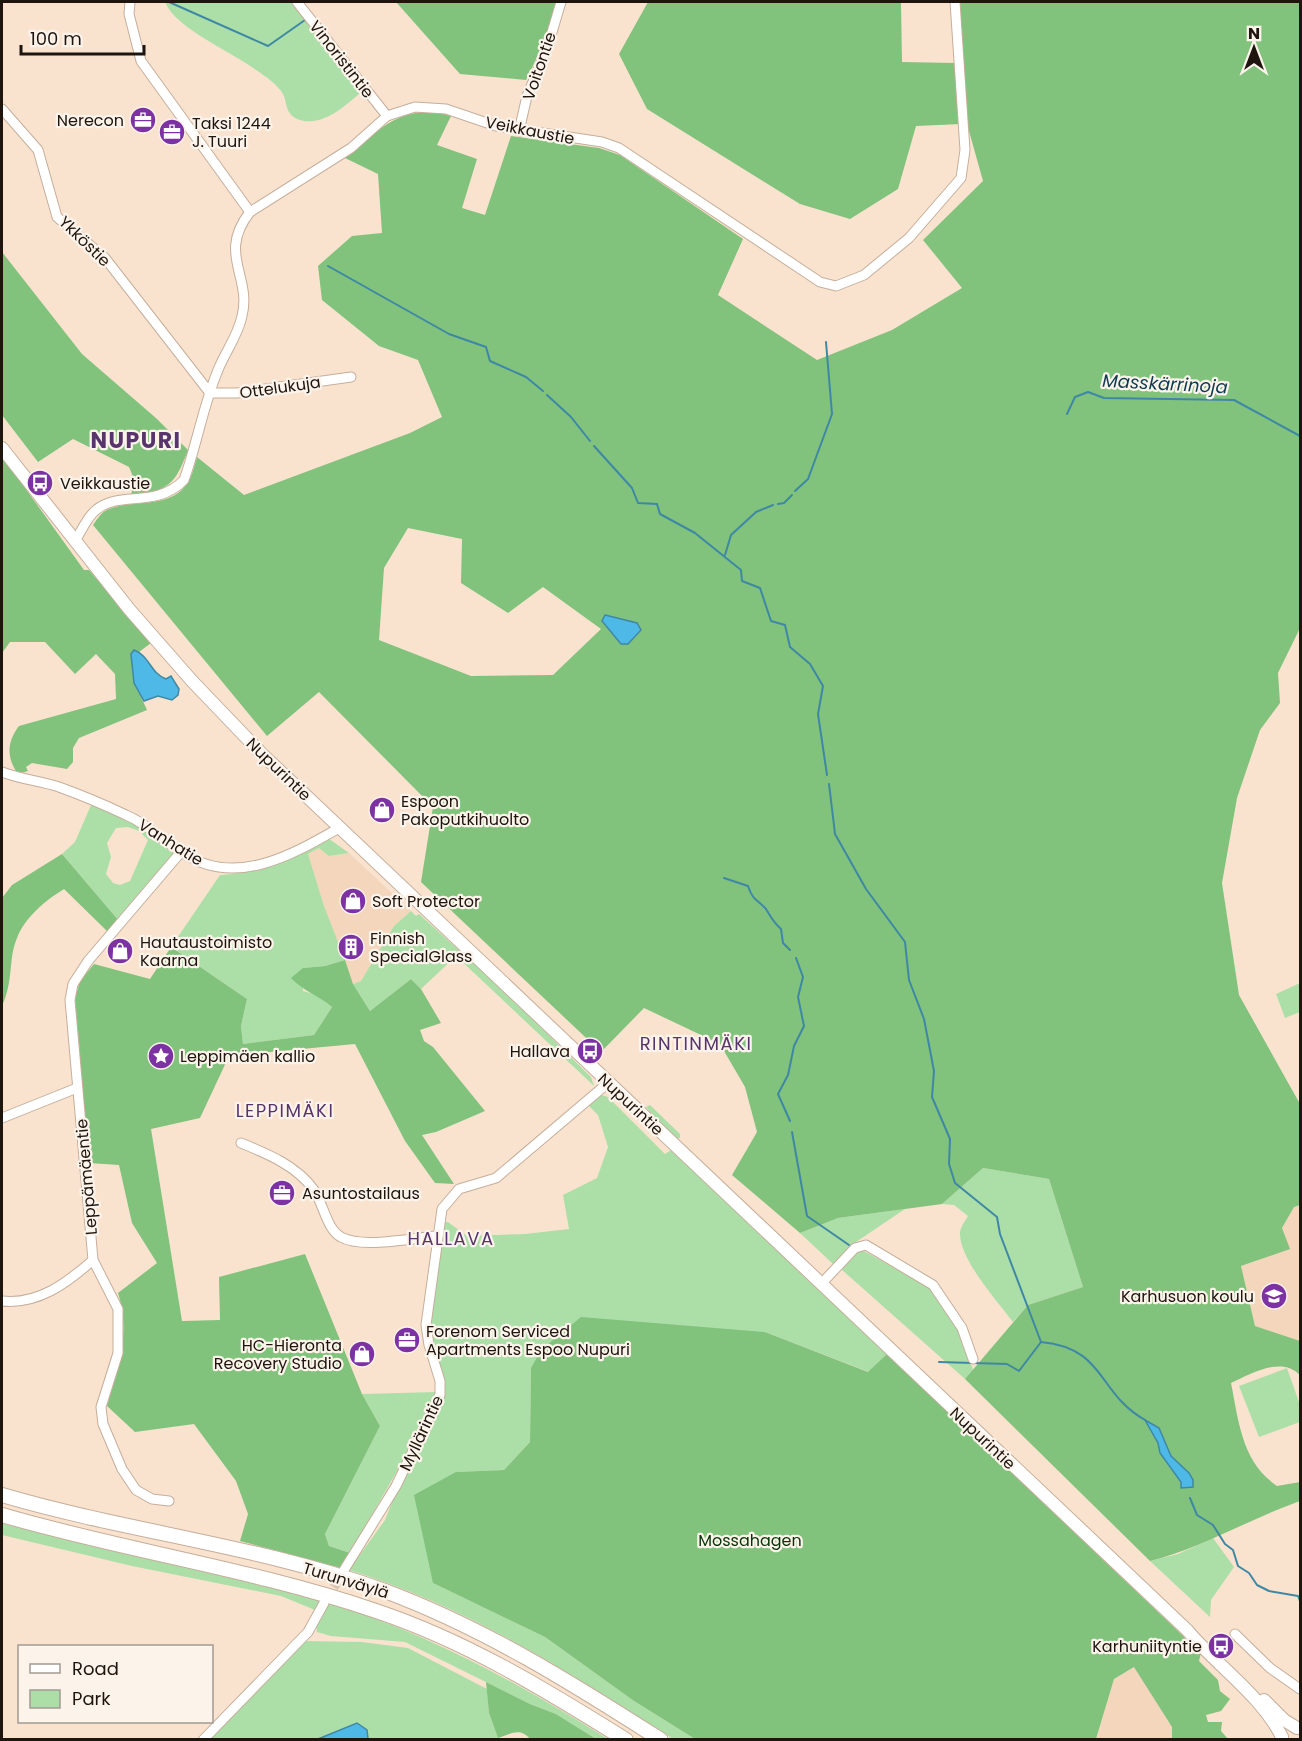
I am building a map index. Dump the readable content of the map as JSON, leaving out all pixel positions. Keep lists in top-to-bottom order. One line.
{"streets":{"highway":["Turunväylä"],"main road":["Nupurintie"],"street":["Vinoristintie","Voitontie","Veikkaustie","Ykköstie","Ottelukuja","Vanhatie","Leppämäentie","Myllärintie"]},"crossings":[["Vinoristintie","Veikkaustie"],["Voitontie","Veikkaustie"],["Veikkaustie","Ykköstie"],["Veikkaustie","Ottelukuja"],["Veikkaustie","Nupurintie"],["Ykköstie","Ottelukuja"],["Nupurintie","Vanhatie"],["Nupurintie","Myllärintie"],["Vanhatie","Leppämäentie"]],"districts":["NUPURI","RINTINMÄKI","LEPPIMÄKI","HALLAVA"],"water":["Masskärrinoja"],"parks":["Mossahagen"],"places":{"office":["Nerecon","Taksi 1244 J. Tuuri","Asuntostailaus","Forenom Serviced Apartments Espoo Nupuri"],"bus stop":["Veikkaustie","Hallava","Karhuniityntie"],"shop":["Espoon Pakoputkihuolto","Soft Protector","Hautaustoimisto Kaarna","HC-Hieronta Recovery Studio"],"building":["Finnish SpecialGlass"],"place":["Leppimäen kallio"],"school or university":["Karhusuon koulu"]},"legend":["Road","Park"],"scale_bar":"100 m","north":"top"}
